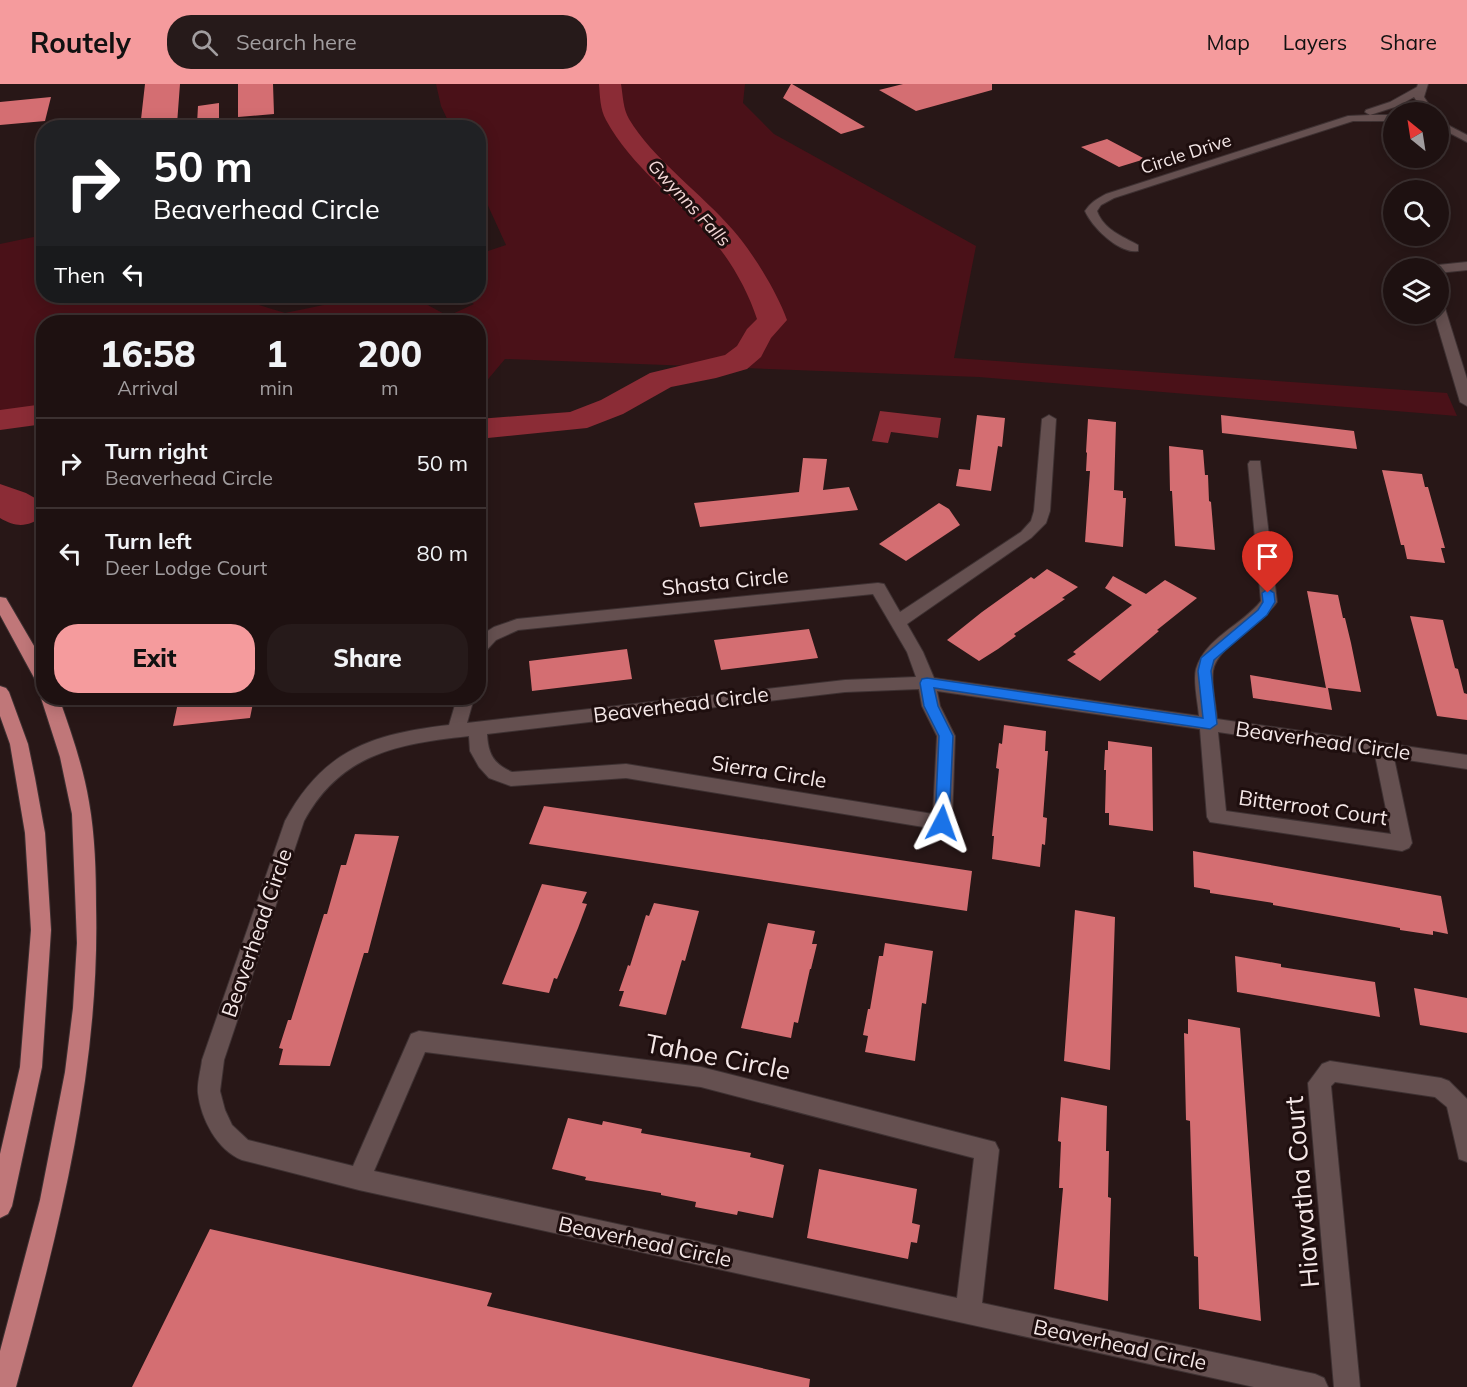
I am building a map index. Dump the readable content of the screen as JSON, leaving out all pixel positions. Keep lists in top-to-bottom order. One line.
{"streets":{"street":["Circle Drive","Shasta Circle","Beaverhead Circle","Sierra Circle","Bitterroot Court","Tahoe Circle","Hiawatha Court"]},"crossings":[["Shasta Circle","Beaverhead Circle"],["Shasta Circle","Sierra Circle"],["Beaverhead Circle","Sierra Circle"],["Beaverhead Circle","Bitterroot Court"],["Beaverhead Circle","Tahoe Circle"]],"water":["Gwynns Falls"],"north":"top left","page":{"header":"Routely","search":"Search here","nav":["Map","Layers","Share"],"turn":["50 m","Beaverhead Circle"],"then":"Then","eta":["16:58","Arrival","1","min","200","m"],"list":[{"name":"Turn right","note":"Beaverhead Circle","value":"50 m"},{"name":"Turn left","note":"Deer Lodge Court","value":"80 m"}],"buttons":["Exit","Share"]}}
